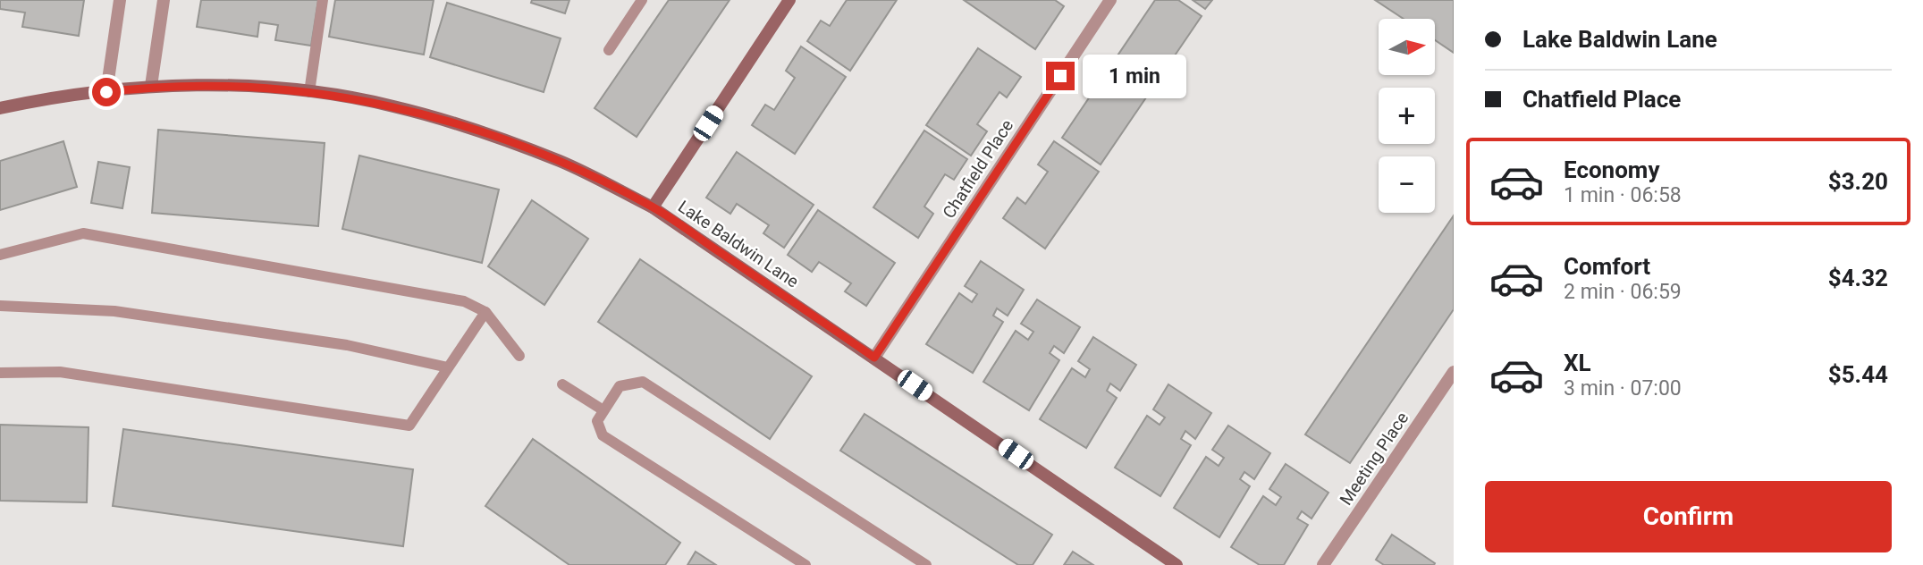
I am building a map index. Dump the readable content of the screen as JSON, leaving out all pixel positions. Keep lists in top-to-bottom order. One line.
{"streets":{"street":["Chatfield Place","Lake Baldwin Lane","Meeting Place"]},"crossings":[["Chatfield Place","Lake Baldwin Lane"]],"north":"right","page":{"banner":["Lake Baldwin Lane","Chatfield Place"],"map_buttons":["+","−"],"bubble":"1 min","list":[{"name":"Economy","note":"1 min · 06:58","value":"$3.20"},{"name":"Comfort","note":"2 min · 06:59","value":"$4.32"},{"name":"XL","note":"3 min · 07:00","value":"$5.44"}],"buttons":"Confirm"}}
